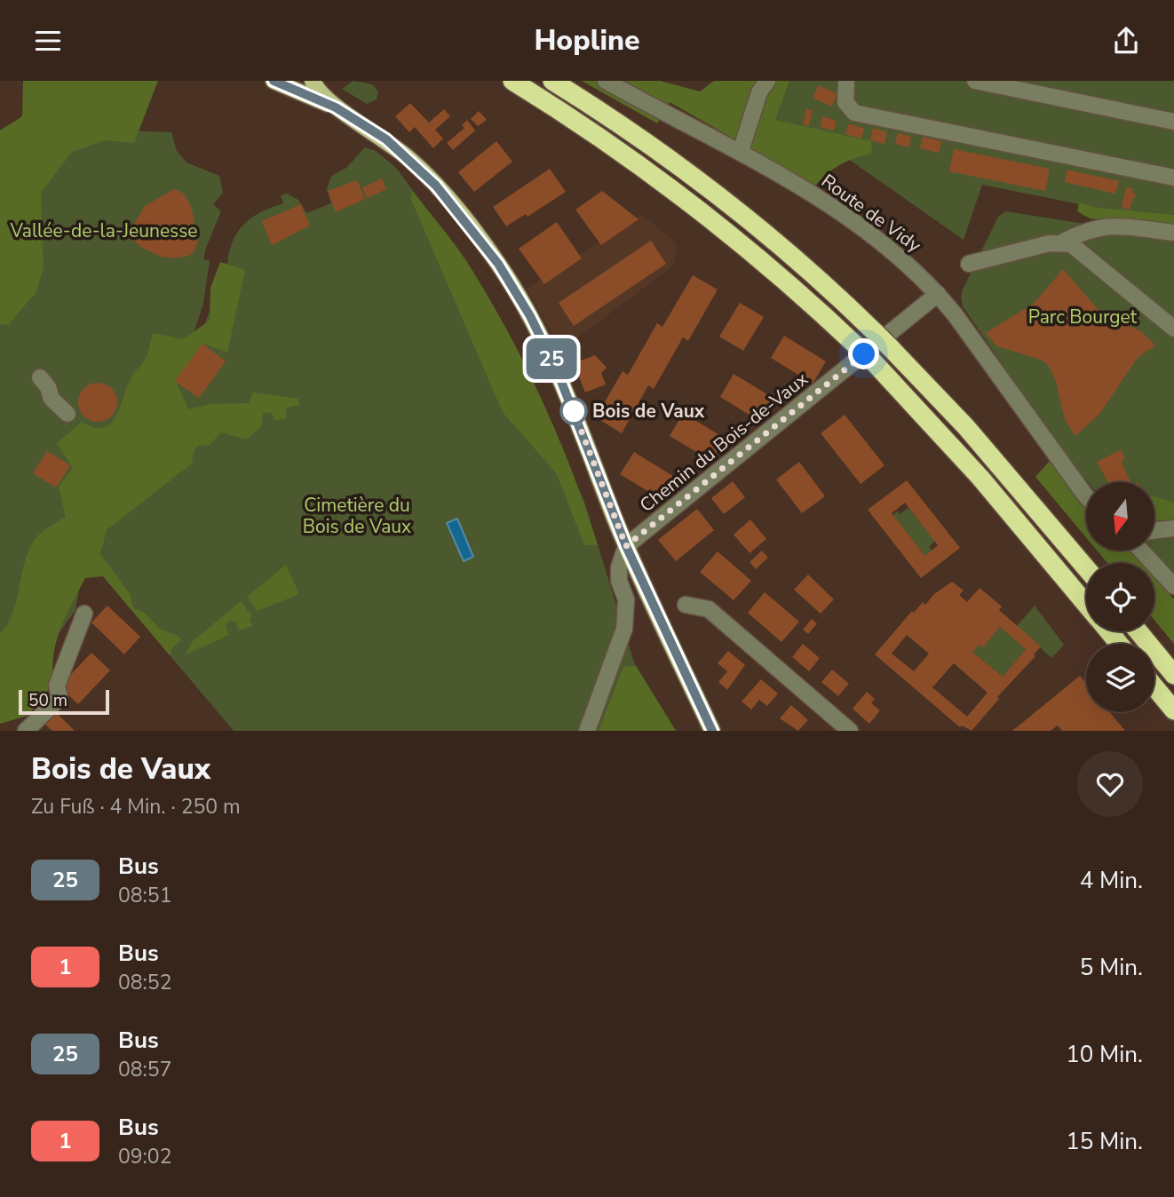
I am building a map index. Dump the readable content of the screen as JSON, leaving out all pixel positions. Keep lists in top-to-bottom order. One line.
{"streets":{"street":["Route de Vidy","Chemin du Bois-de-Vaux"]},"crossings":[["Route de Vidy","Chemin du Bois-de-Vaux"]],"parks":["Vallée-de-la-Jeunesse","Parc Bourget","Cimetière du Bois de Vaux"],"places":["Bois de Vaux"],"lines":["bus line 25"],"scale_bar":"50 m","north":"bottom","page":{"header":"Hopline","on_map":"25","scale":"50 m","heading":["Bois de Vaux","Zu Fuß · 4 Min. · 250 m"],"list":[{"mark":"25","name":"Bus","note":"08:51","value":"4 Min."},{"mark":"1","name":"Bus","note":"08:52","value":"5 Min."},{"mark":"25","name":"Bus","note":"08:57","value":"10 Min."},{"mark":"1","name":"Bus","note":"09:02","value":"15 Min."}]}}
